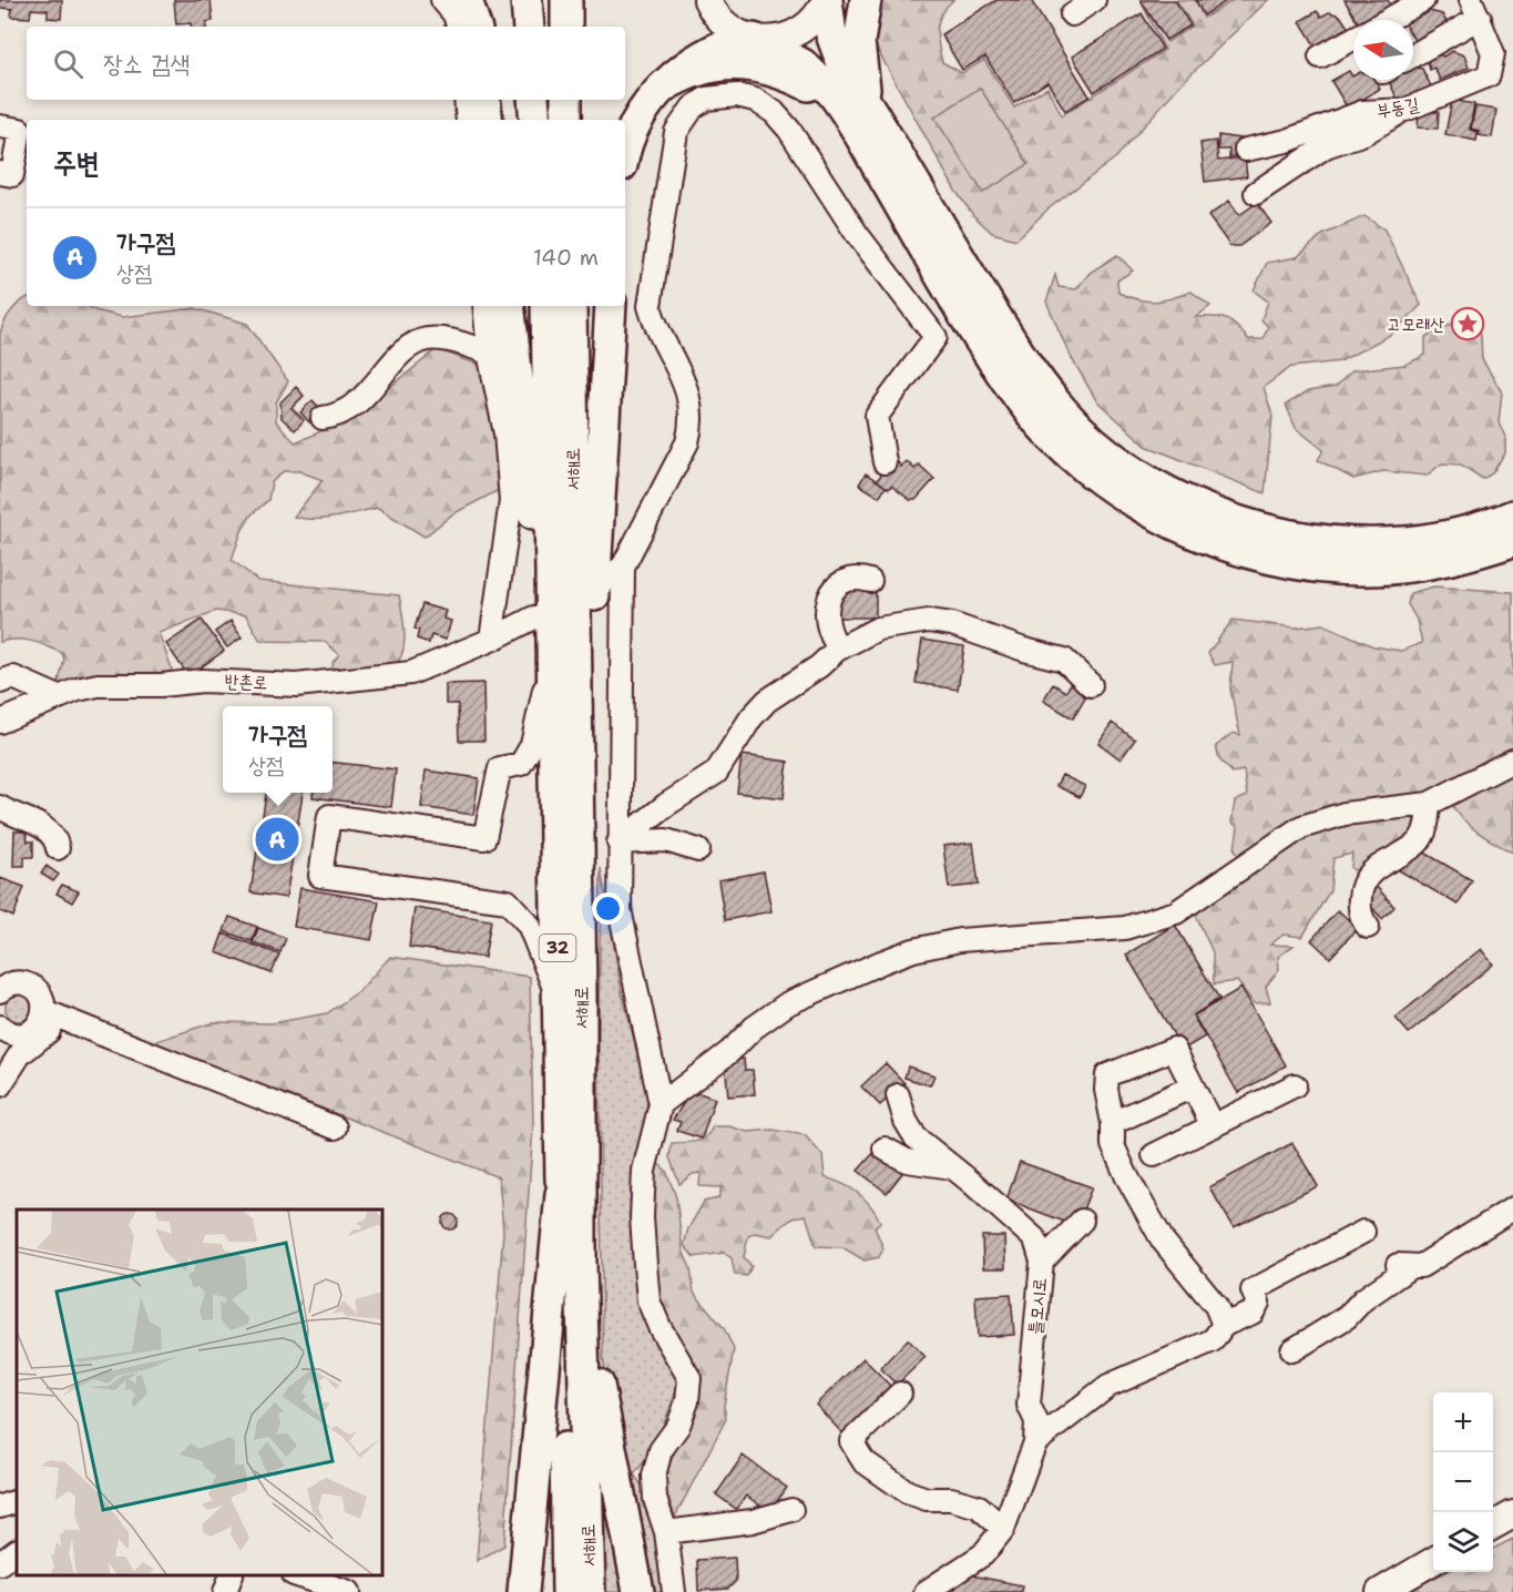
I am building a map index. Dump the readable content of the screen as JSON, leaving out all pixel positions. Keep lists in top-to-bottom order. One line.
{"streets":{"highway":["서해로","32"],"street":["부동길","반촌로","틀모시로"]},"places":{"place":["고모래산"]},"north":"left","page":{"search":"장소 검색","heading":"주변","list":[{"mark":"A","name":"가구점","note":"상점","value":"140 m"}],"popup":["가구점","상점"],"pins":"A","map_buttons":["+","−"]}}
